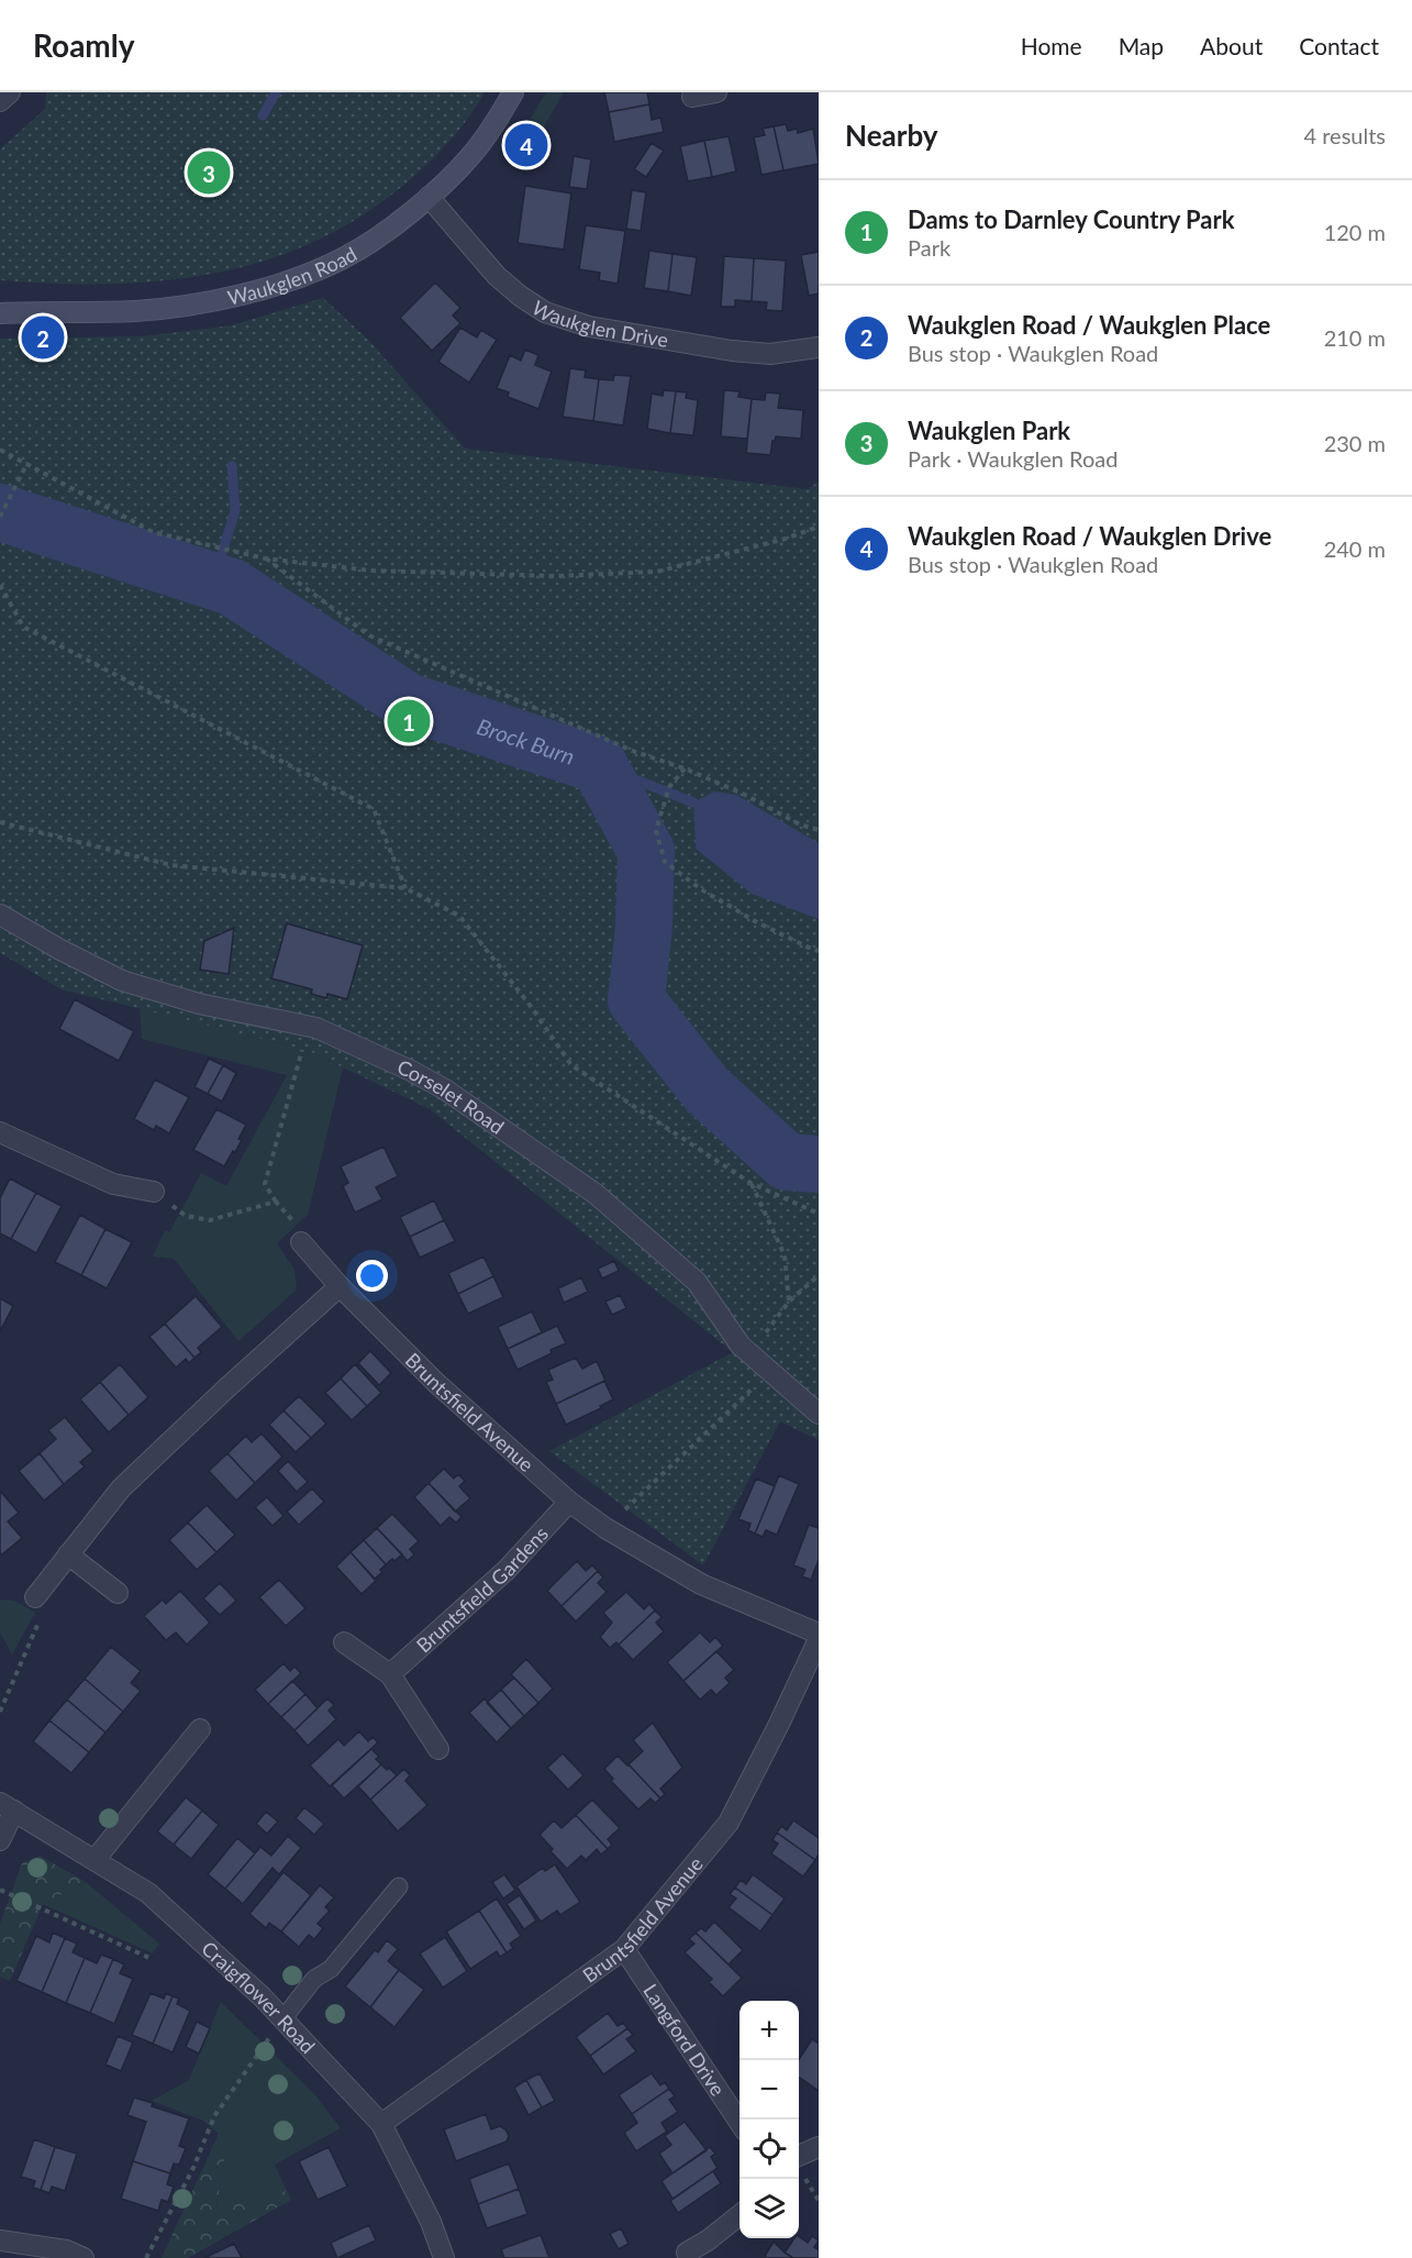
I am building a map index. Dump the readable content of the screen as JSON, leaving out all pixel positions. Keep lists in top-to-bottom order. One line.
{"streets":{"street":["Waukglen Road","Waukglen Drive","Corselet Road","Bruntsfield Avenue","Bruntsfield Gardens","Craigflower Road","Langford Drive"]},"crossings":[["Waukglen Road","Waukglen Drive"],["Bruntsfield Avenue","Bruntsfield Gardens"],["Bruntsfield Avenue","Craigflower Road"],["Bruntsfield Avenue","Langford Drive"]],"water":["Brock Burn"],"page":{"header":"Roamly","nav":["Home","Map","About","Contact"],"heading":["Nearby","4 results"],"pins":["4","3","2","1"],"list":[{"mark":"1","name":"Dams to Darnley Country Park","note":"Park","value":"120 m"},{"mark":"2","name":"Waukglen Road / Waukglen Place","note":"Bus stop · Waukglen Road","value":"210 m"},{"mark":"3","name":"Waukglen Park","note":"Park · Waukglen Road","value":"230 m"},{"mark":"4","name":"Waukglen Road / Waukglen Drive","note":"Bus stop · Waukglen Road","value":"240 m"}],"map_buttons":["+","−"]}}
